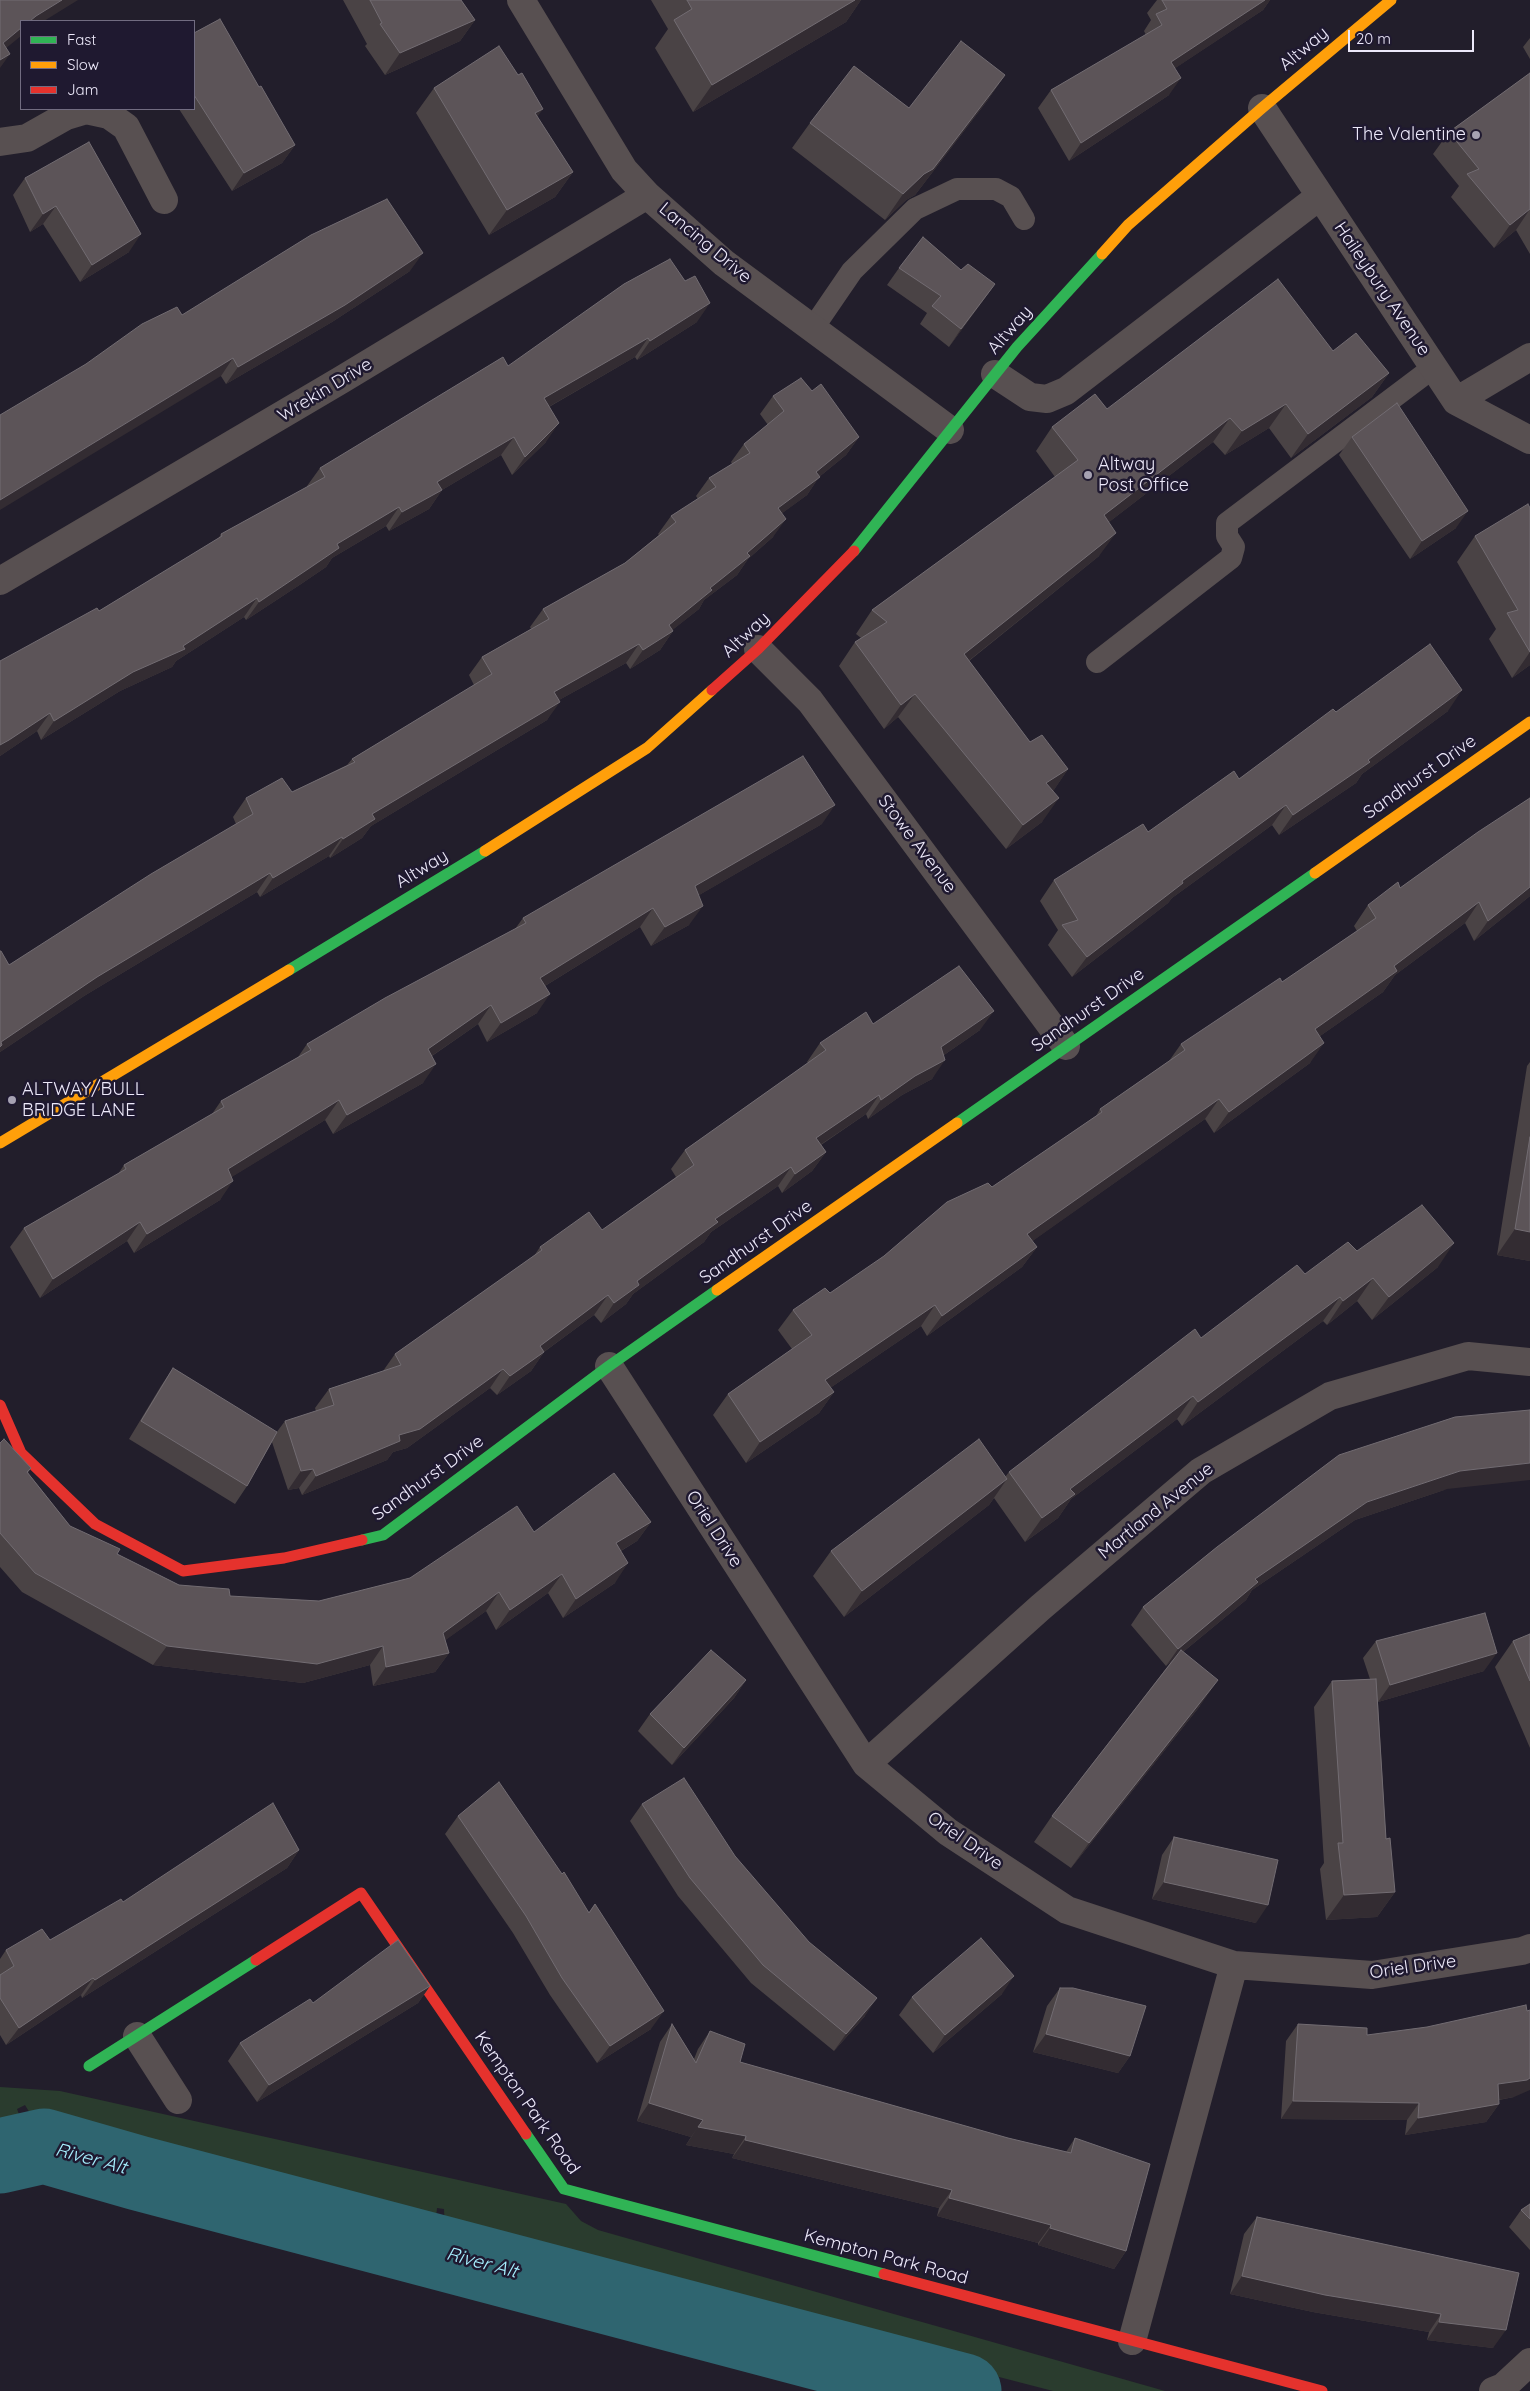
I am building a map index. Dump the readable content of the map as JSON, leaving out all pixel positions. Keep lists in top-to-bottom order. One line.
{"streets":{"street":["Altway","Lancing Drive","Haileybury Avenue","Wrekin Drive","Sandhurst Drive","Stowe Avenue","Martland Avenue","Oriel Drive","Kempton Park Road"]},"crossings":[["Altway","Lancing Drive"],["Altway","Haileybury Avenue"],["Altway","Stowe Avenue"],["Lancing Drive","Wrekin Drive"],["Sandhurst Drive","Stowe Avenue"],["Sandhurst Drive","Oriel Drive"],["Martland Avenue","Oriel Drive"]],"water":["River Alt"],"places":["The Valentine","Altway Post Office","ALTWAY/BULL BRIDGE LANE"],"legend":["Fast","Slow","Jam"],"scale_bar":"20 m"}
